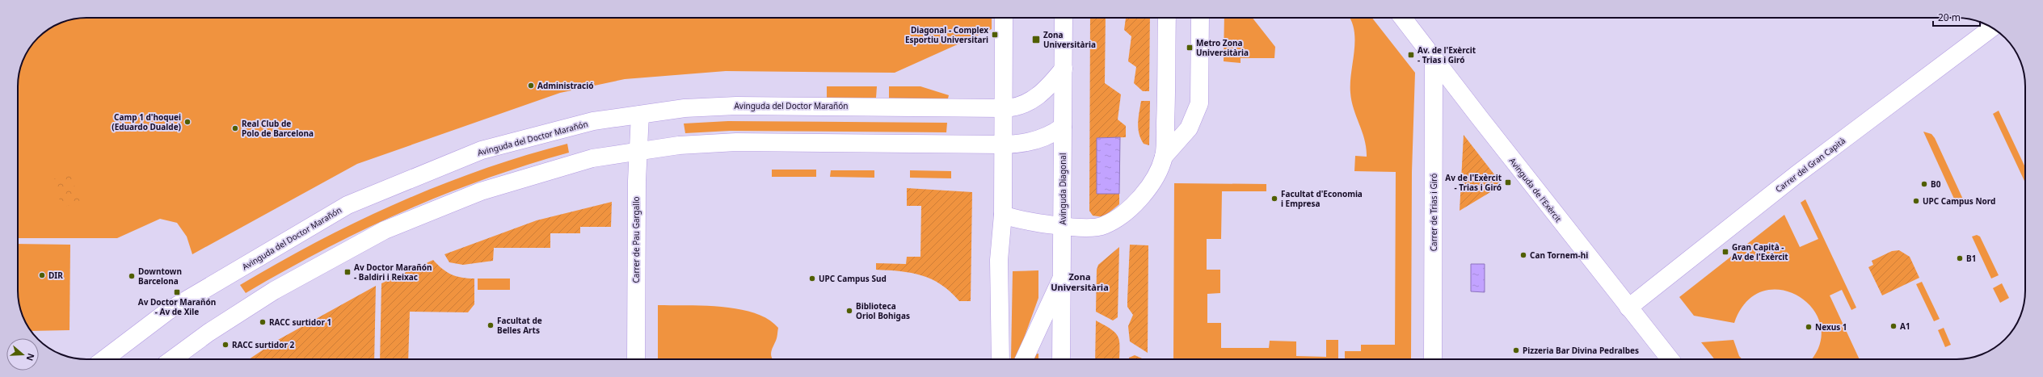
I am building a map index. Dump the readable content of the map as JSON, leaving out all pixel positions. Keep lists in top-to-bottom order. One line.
{"streets":{"street":["Avinguda del Doctor Marañón","Carrer del Gran Capità","Avinguda Diagonal","Avinguda de l'Exèrcit","Carrer de Trias i Giró","Carrer de Pau Gargallo"]},"crossings":[["Avinguda del Doctor Marañón","Avinguda Diagonal"],["Avinguda del Doctor Marañón","Carrer de Pau Gargallo"],["Carrer del Gran Capità","Avinguda de l'Exèrcit"],["Avinguda de l'Exèrcit","Carrer de Trias i Giró"]],"districts":["Zona Universitària"],"places":{"transit":["Diagonal - Complex Esportiu Universitari","Zona Universitària","Metro Zona Universitària","Av. de l'Exèrcit - Trias i Giró","Av de l'Exèrcit - Trias i Giró","Gran Capità - Av de l'Exèrcit","Av Doctor Marañón - Baldiri i Reixac","Av Doctor Marañón - Av de Xile"],"other":["Administració","Camp 1 d'hoquei (Eduardo Dualde)","Real Club de Polo de Barcelona","B0","Facultat d'Economia i Empresa","UPC Campus Nord","Can Tornem-hi","B1","DIR","Downtown Barcelona","UPC Campus Sud","Biblioteca Oriol Bohigas","RACC surtidor 1","Facultat de Belles Arts","A1","Nexus 1","RACC surtidor 2","Pizzeria Bar Divina Pedralbes"]},"scale_bar":"20 m","north":"right"}
